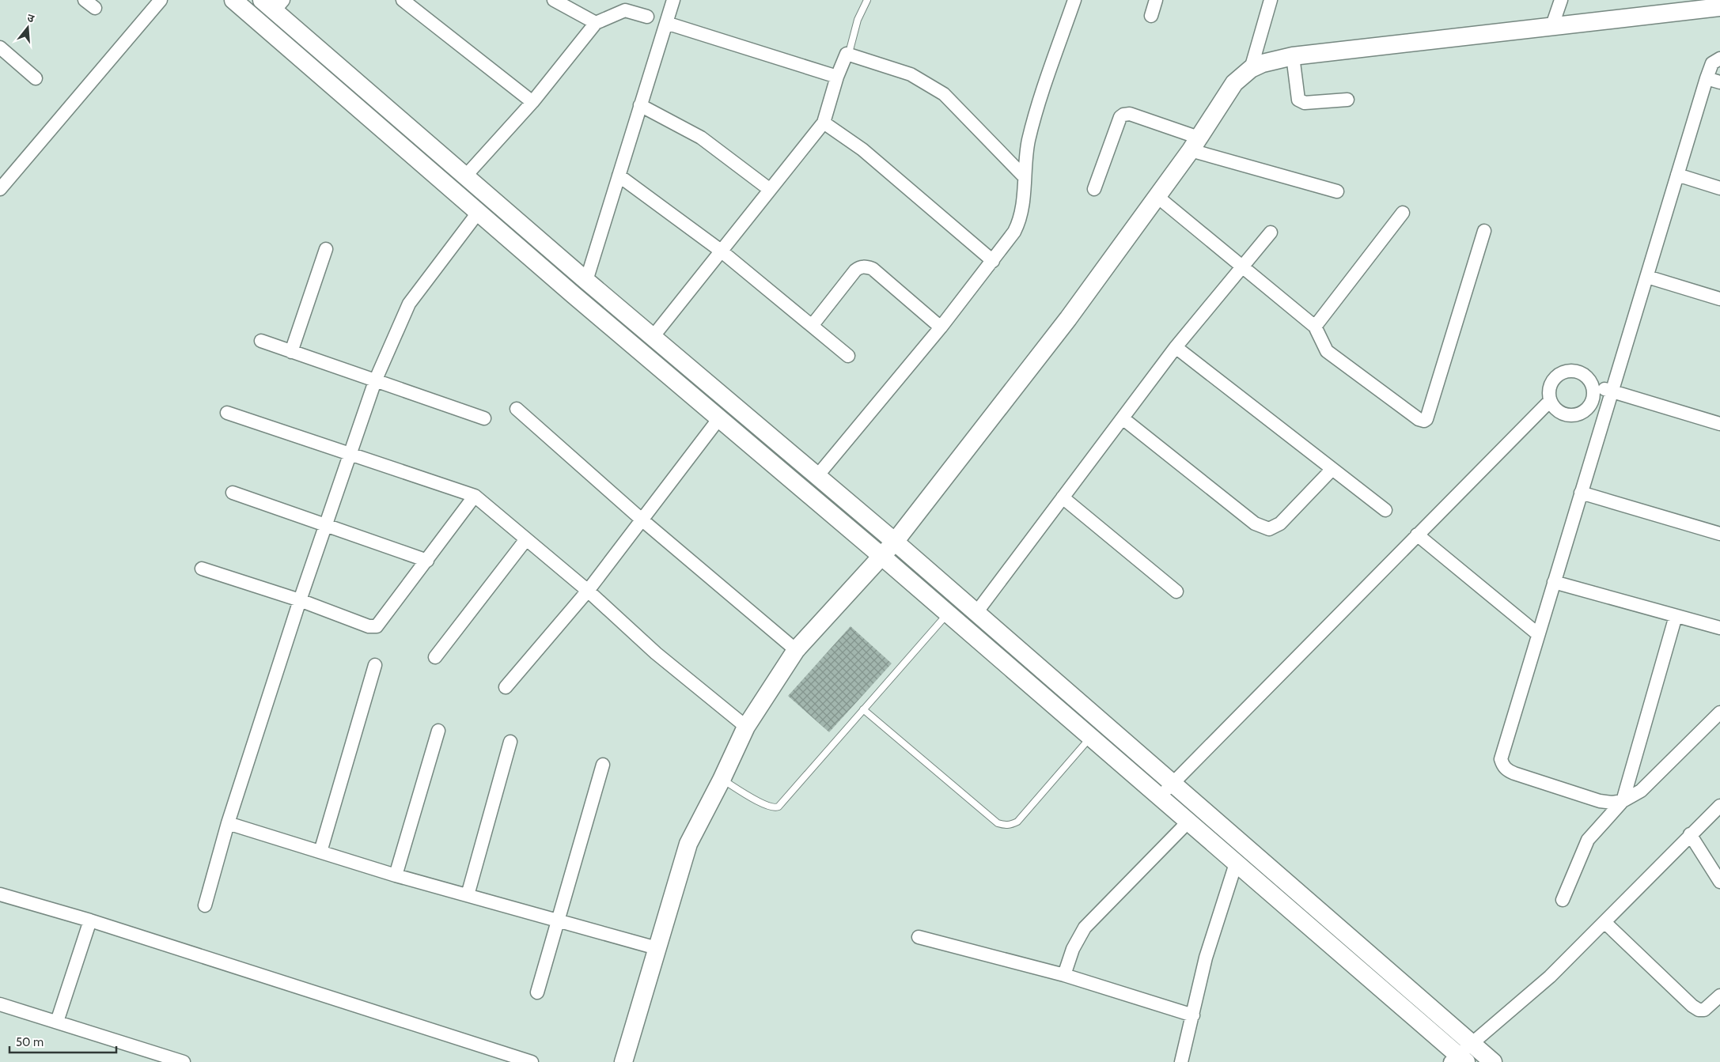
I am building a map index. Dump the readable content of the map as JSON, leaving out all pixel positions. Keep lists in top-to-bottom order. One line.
{"scale_bar":"50 m","north":"top"}
